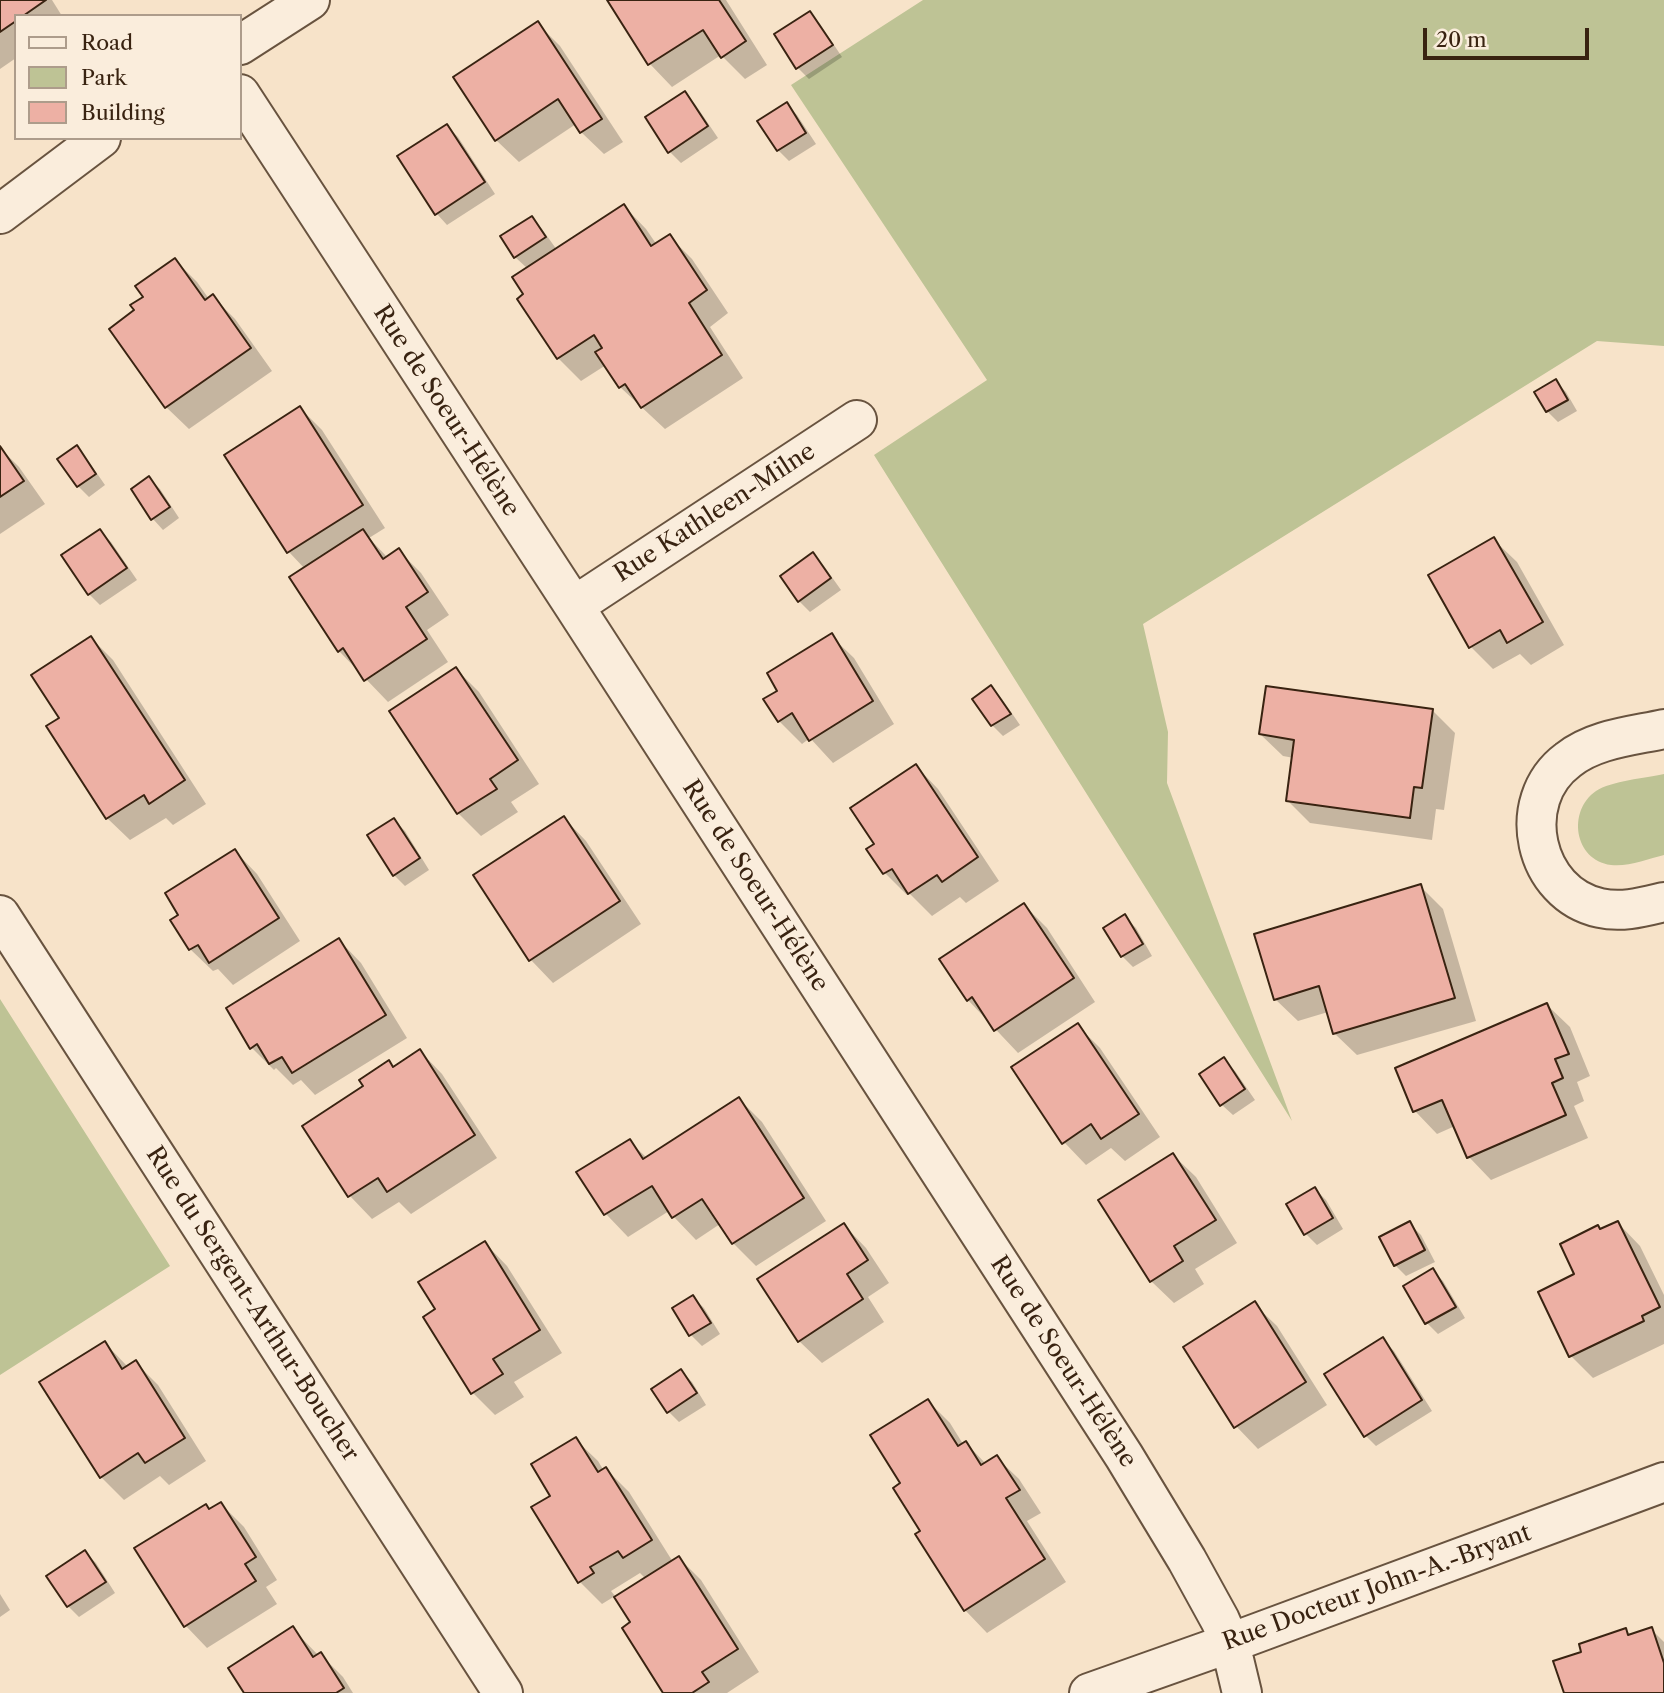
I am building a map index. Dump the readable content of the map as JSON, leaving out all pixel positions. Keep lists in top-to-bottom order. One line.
{"streets":{"street":["Rue de Soeur-Hélène","Rue Kathleen-Milne","Rue du Sergent-Arthur-Boucher","Rue Docteur John-A.-Bryant"]},"crossings":[["Rue de Soeur-Hélène","Rue Kathleen-Milne"],["Rue de Soeur-Hélène","Rue Docteur John-A.-Bryant"]],"legend":["Road","Park","Building"],"scale_bar":"20 m"}
